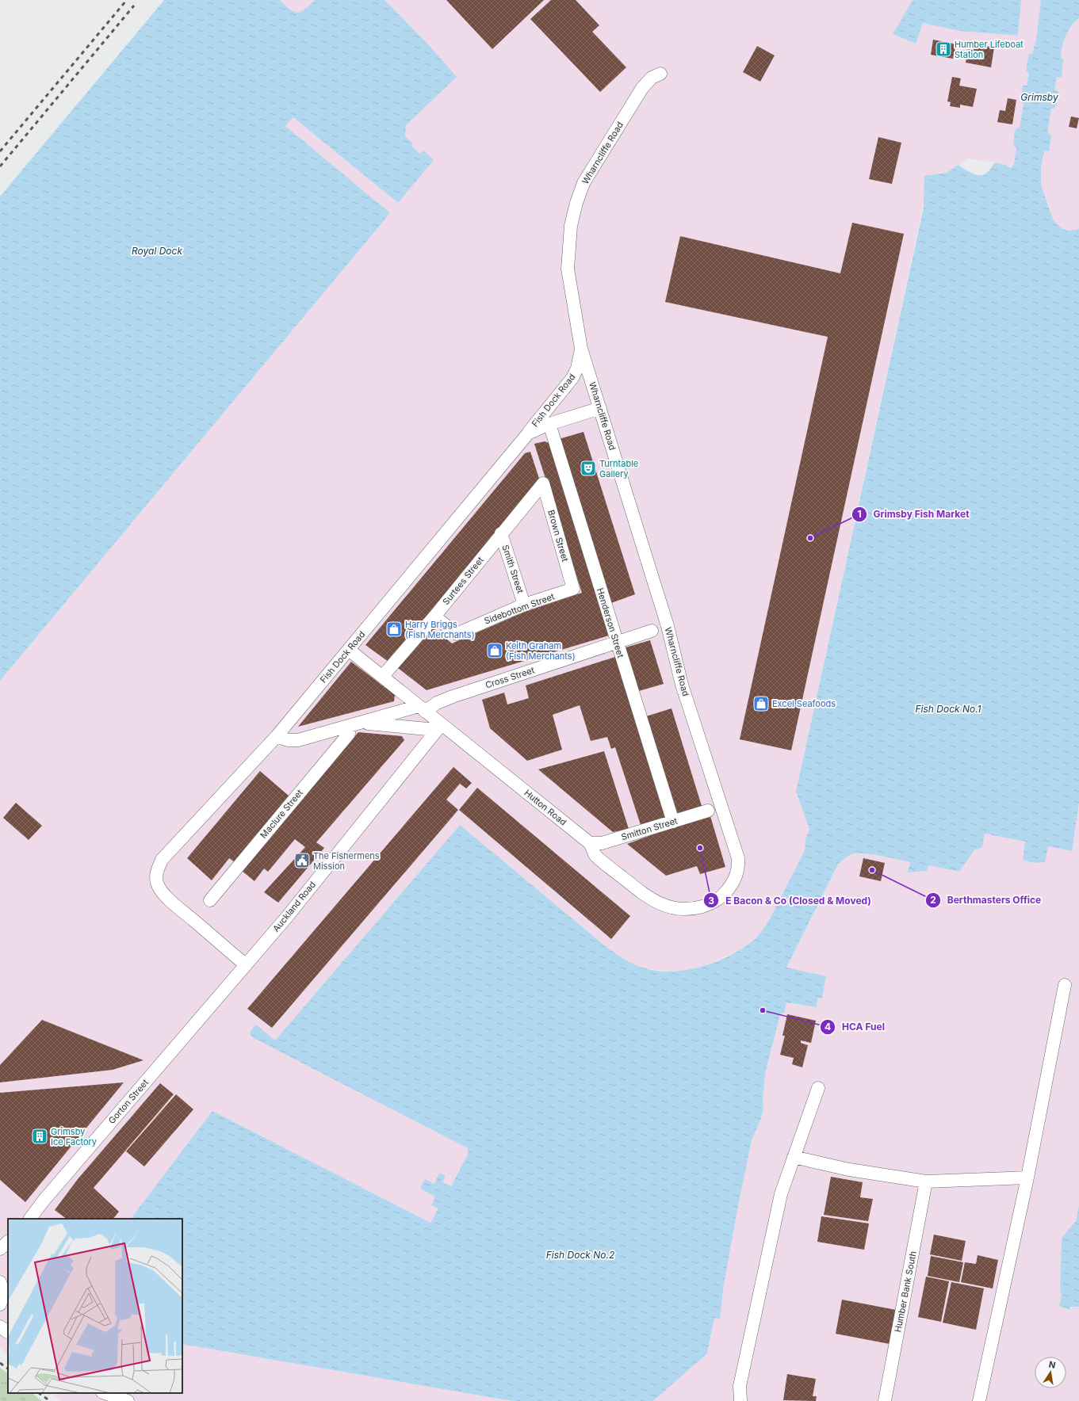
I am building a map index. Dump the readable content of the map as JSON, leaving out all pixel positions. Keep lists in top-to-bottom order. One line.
{"streets":{"street":["Wharncliffe Road","Fish Dock Road","Brown Street","Smith Street","Surtees Street","Sidebottom Street","Henderson Street","Cross Street","Hutton Road","Maclure Street","Smitton Street","Auckland Road","Gorton Street","Humber Bank South"]},"crossings":[["Wharncliffe Road","Fish Dock Road"],["Wharncliffe Road","Hutton Road"],["Fish Dock Road","Henderson Street"],["Fish Dock Road","Cross Street"],["Fish Dock Road","Hutton Road"],["Fish Dock Road","Auckland Road"],["Brown Street","Surtees Street"],["Brown Street","Sidebottom Street"],["Smith Street","Surtees Street"],["Smith Street","Sidebottom Street"],["Surtees Street","Sidebottom Street"],["Surtees Street","Hutton Road"],["Henderson Street","Cross Street"],["Henderson Street","Smitton Street"],["Cross Street","Hutton Road"],["Cross Street","Maclure Street"],["Cross Street","Auckland Road"],["Hutton Road","Smitton Street"],["Hutton Road","Auckland Road"],["Auckland Road","Gorton Street"]],"water":["Grimsby","Royal Dock","Fish Dock No.1","Fish Dock No.2"],"places":{"building":["Humber Lifeboat Station","Grimsby Ice Factory"],"theatre":["Turntable Gallery"],"other":["Grimsby Fish Market","E Bacon & Co (Closed & Moved)","Berthmasters Office","HCA Fuel"],"shop":["Harry Briggs (Fish Merchants)","Keith Graham (Fish Merchants)","Excel Seafoods"],"public building":["The Fishermens Mission"]},"north":"top"}
